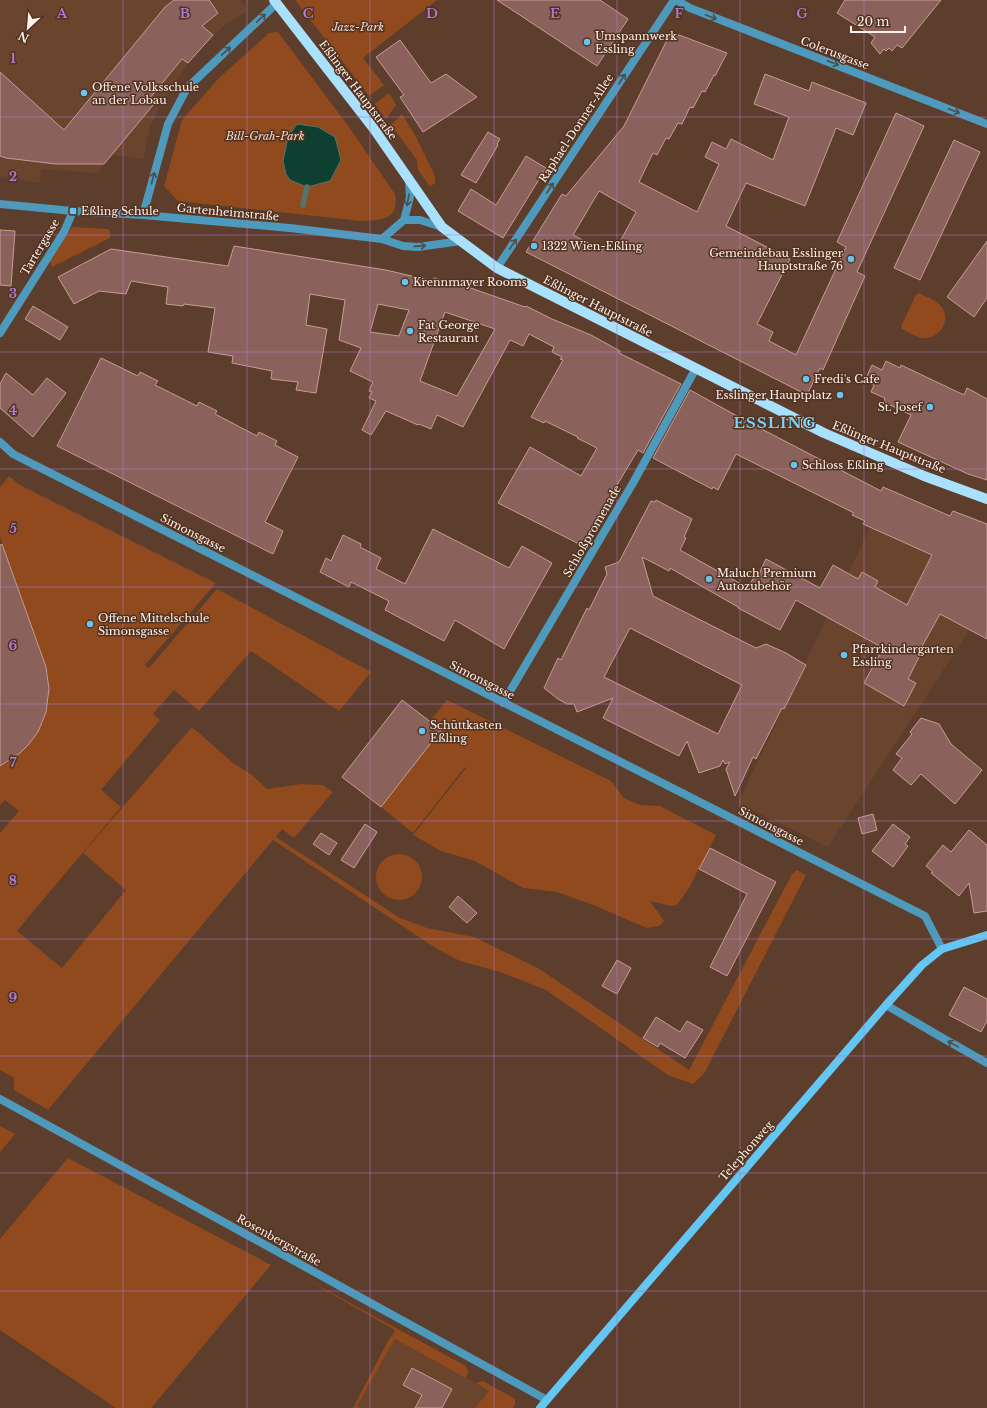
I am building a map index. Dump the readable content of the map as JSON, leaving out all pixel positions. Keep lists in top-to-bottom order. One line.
{"streets":{"main road":["Eßlinger Hauptstraße"],"street":["Colerusgasse","Raphael-Donner-Allee","Gartenheimstraße","Tartergasse","Schloßpromenade","Simonsgasse","Telephonweg","Rosenbergstraße"]},"crossings":[["Colerusgasse","Raphael-Donner-Allee"],["Eßlinger Hauptstraße","Raphael-Donner-Allee"],["Eßlinger Hauptstraße","Gartenheimstraße"],["Eßlinger Hauptstraße","Schloßpromenade"],["Gartenheimstraße","Tartergasse"],["Schloßpromenade","Simonsgasse"],["Simonsgasse","Telephonweg"],["Telephonweg","Rosenbergstraße"]],"one_way":["Colerusgasse","Raphael-Donner-Allee"],"districts":["ESSLING"],"parks":["Jazz-Park","Bill-Grah-Park"],"places":{"other":["Umspannwerk Essling","Offene Volksschule an der Lobau","1322 Wien-Eßling","Gemeindebau Esslinger Hauptstraße 76","Krennmayer Rooms","Fat George Restaurant","Fredi's Cafe","Esslinger Hauptplatz","St. Josef","Schloss Eßling","Maluch Premium Autozubehör","Offene Mittelschule Simonsgasse","Pfarrkindergarten Essling","Schüttkasten Eßling"],"transit":["Eßling Schule"]},"scale_bar":"20 m","north":"bottom left","grid":{"columns":["A","B","C","D","E","F","G"],"rows":["1","2","3","4","5","6","7","8","9"]}}
